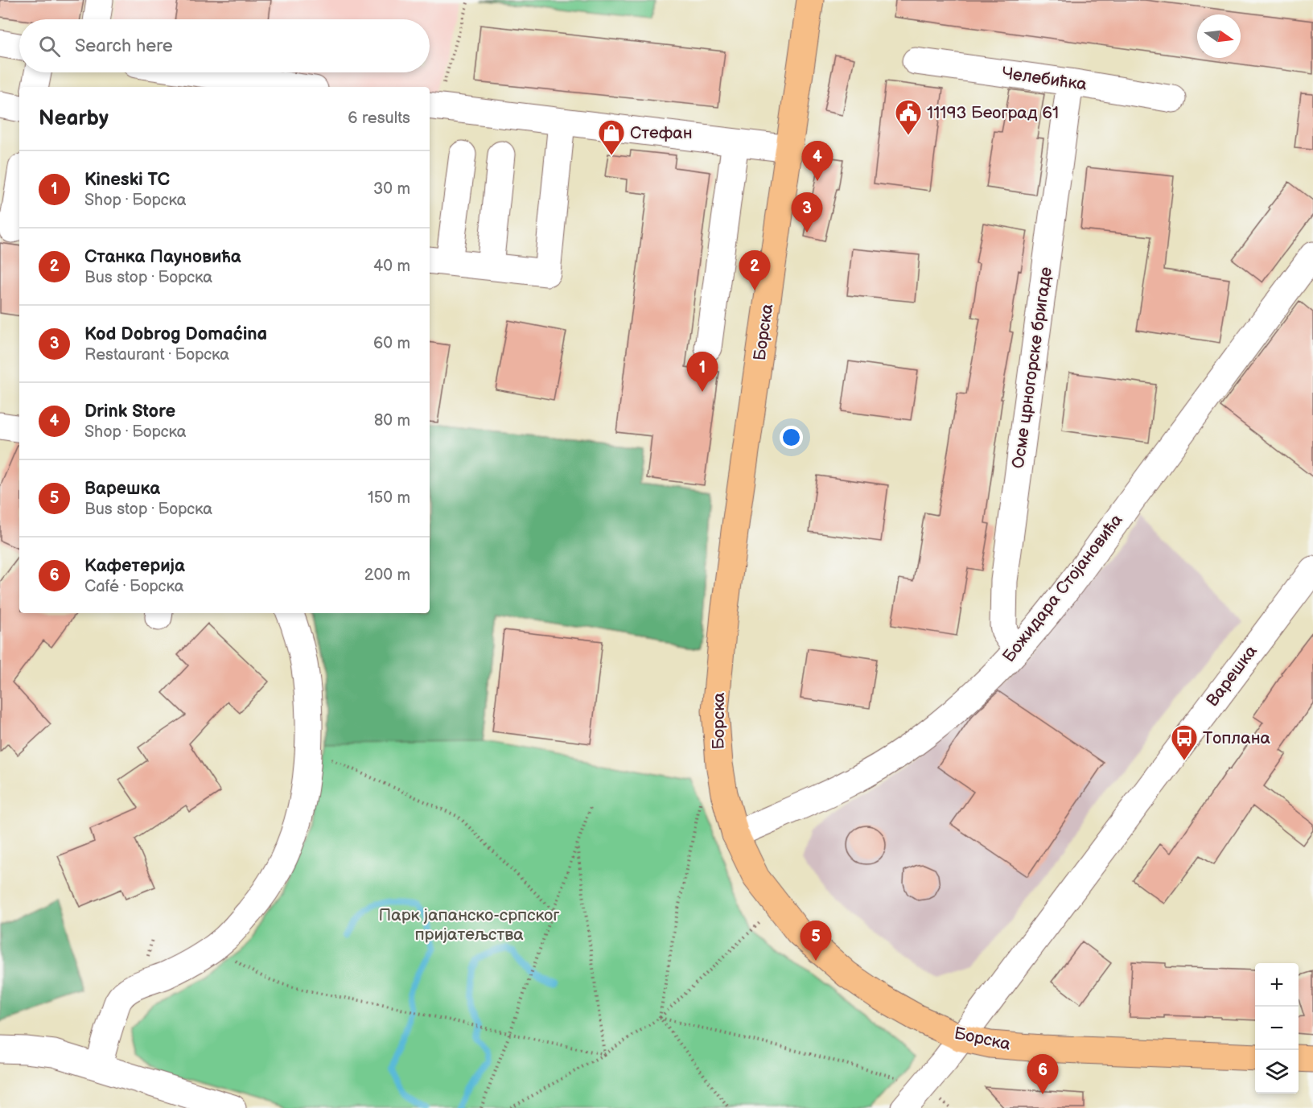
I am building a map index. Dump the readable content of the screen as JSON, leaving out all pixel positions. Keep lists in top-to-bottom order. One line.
{"streets":{"main road":["Борска"],"street":["Челебићка","Осме црногорске бригаде","Божидара Стојановића","Варешка"]},"crossings":[["Челебићка","Осме црногорске бригаде"],["Борска","Божидара Стојановића"],["Борска","Варешка"],["Осме црногорске бригаде","Божидара Стојановића"]],"parks":["Парк јапанско-српског пријатељства"],"places":{"public building":["11193 Београд 61"],"shop":["Стефан"],"bus stop":["Топлана"]},"north":"right","page":{"search":"Search here","heading":["Nearby","6 results"],"pins":["4","3","2","1","5","6"],"list":[{"mark":"1","name":"Kineski TC","note":"Shop · Борска","value":"30 m"},{"mark":"2","name":"Станка Пауновића","note":"Bus stop · Борска","value":"40 m"},{"mark":"3","name":"Kod Dobrog Domaćina","note":"Restaurant · Борска","value":"60 m"},{"mark":"4","name":"Drink Store","note":"Shop · Борска","value":"80 m"},{"mark":"5","name":"Варешка","note":"Bus stop · Борска","value":"150 m"},{"mark":"6","name":"Кафетерија","note":"Café · Борска","value":"200 m"}],"map_buttons":["+","−"]}}
